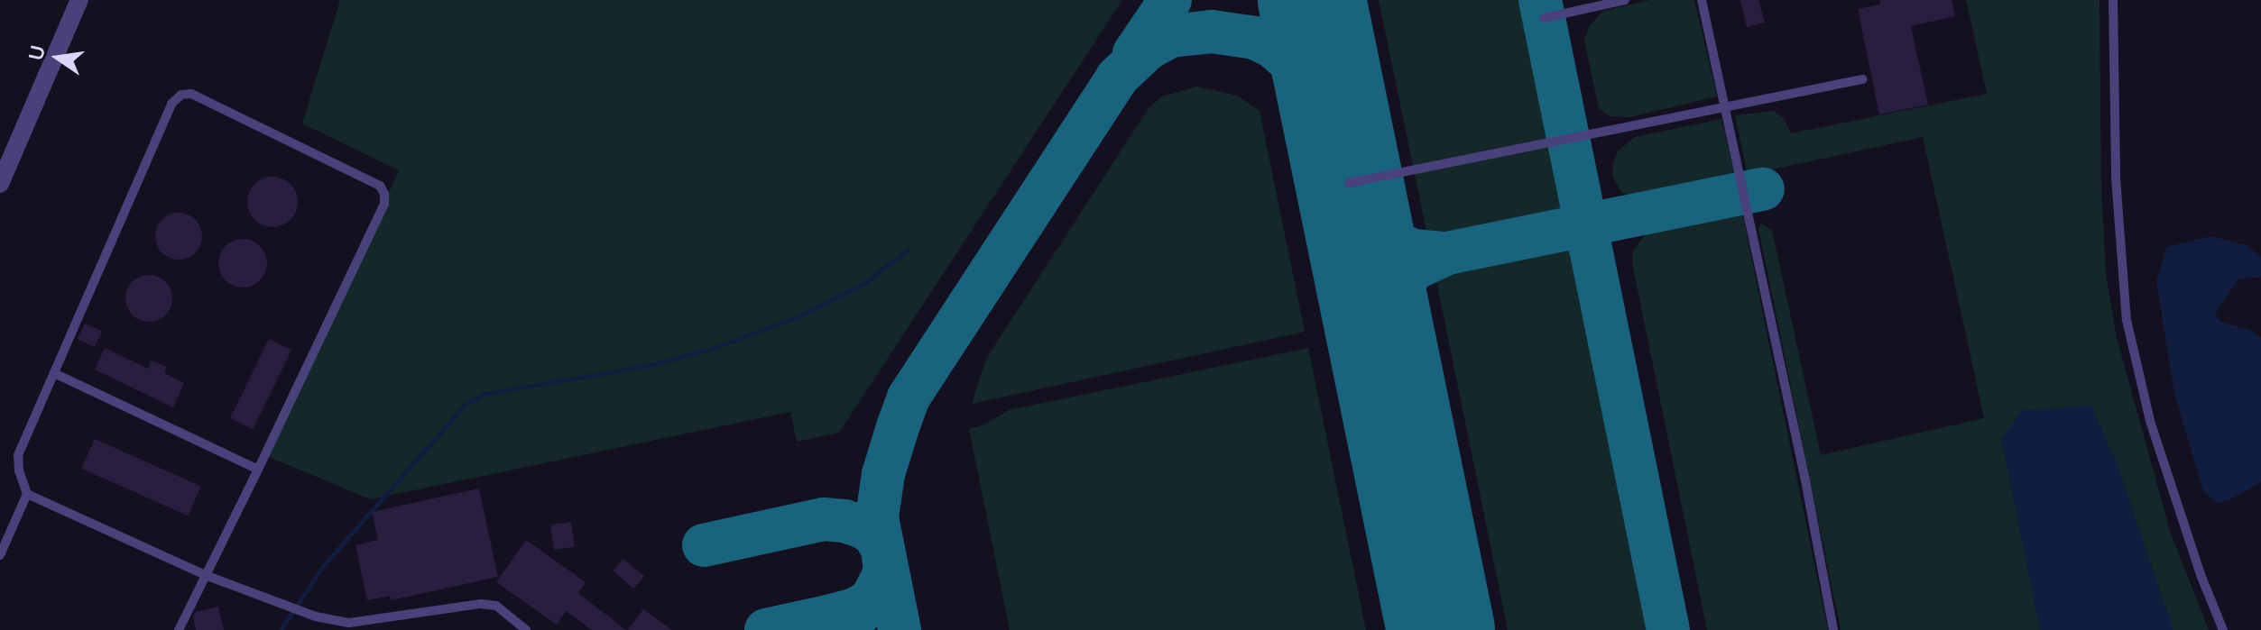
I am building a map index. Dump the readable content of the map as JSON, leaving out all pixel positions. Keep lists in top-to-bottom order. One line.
{"north":"left"}
